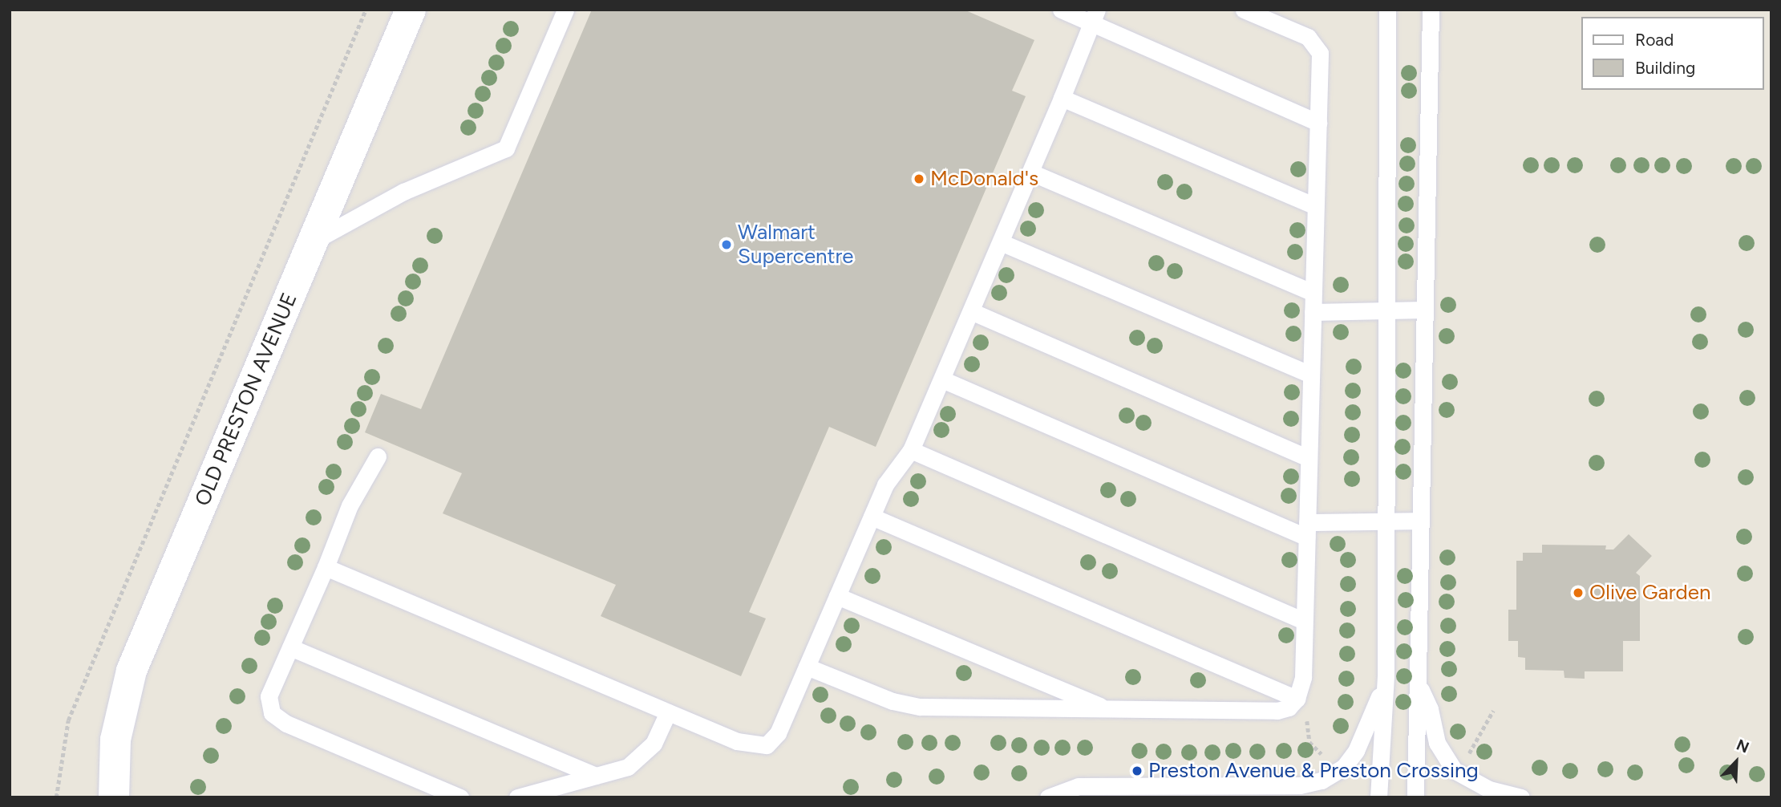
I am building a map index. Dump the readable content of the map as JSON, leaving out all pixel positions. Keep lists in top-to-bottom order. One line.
{"streets":{"street":["OLD PRESTON AVENUE"]},"places":["McDonald's","Walmart Supercentre","Olive Garden","Preston Avenue & Preston Crossing"],"legend":["Road","Building"],"north":"top right"}
